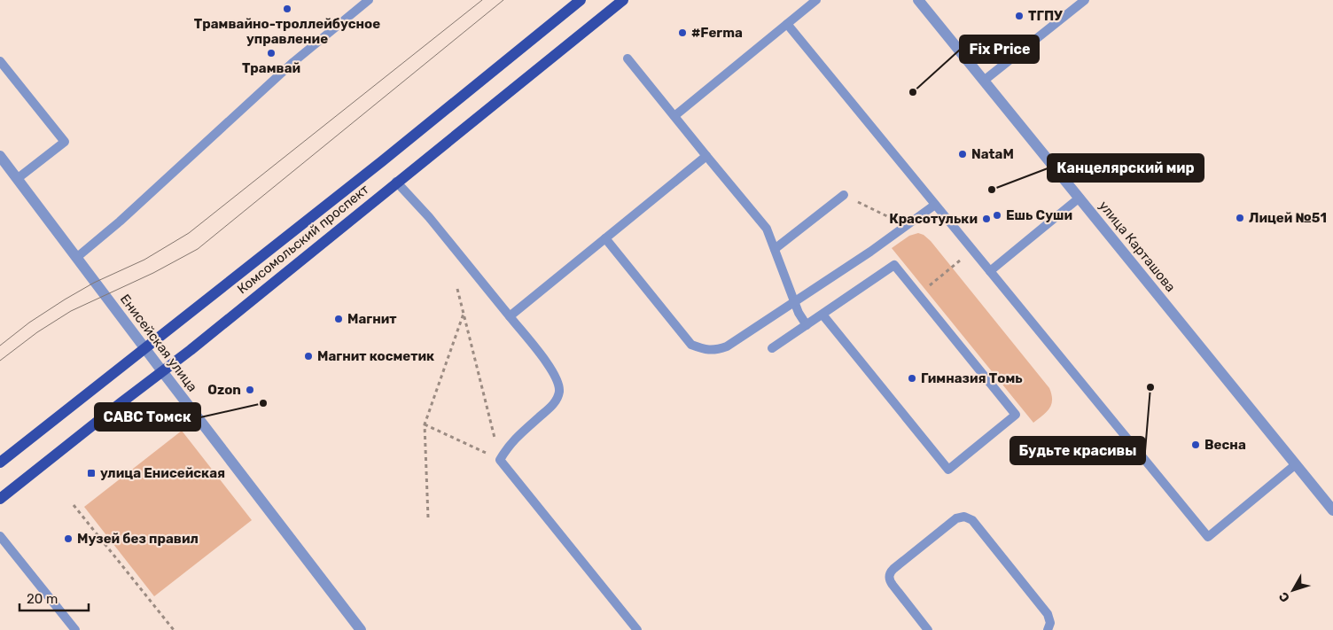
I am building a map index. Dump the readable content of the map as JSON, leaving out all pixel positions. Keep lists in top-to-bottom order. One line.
{"streets":{"main road":["Комсомольский проспект"],"street":["улица Карташова","Енисейская улица"]},"crossings":[["Комсомольский проспект","Енисейская улица"]],"places":{"other":["Трамвайно-троллейбусное управление","ТГПУ","#Ferma","Трамвай","Fix Price","NataM","Канцелярский мир","Ешь Суши","Лицей №51","Красотульки","Магнит","Магнит косметик","Гимназия Томь","Будьте красивы","Ozon","САВС Томск","Весна","Музей без правил"],"transit":["улица Енисейская"]},"scale_bar":"20 m","north":"bottom left"}
